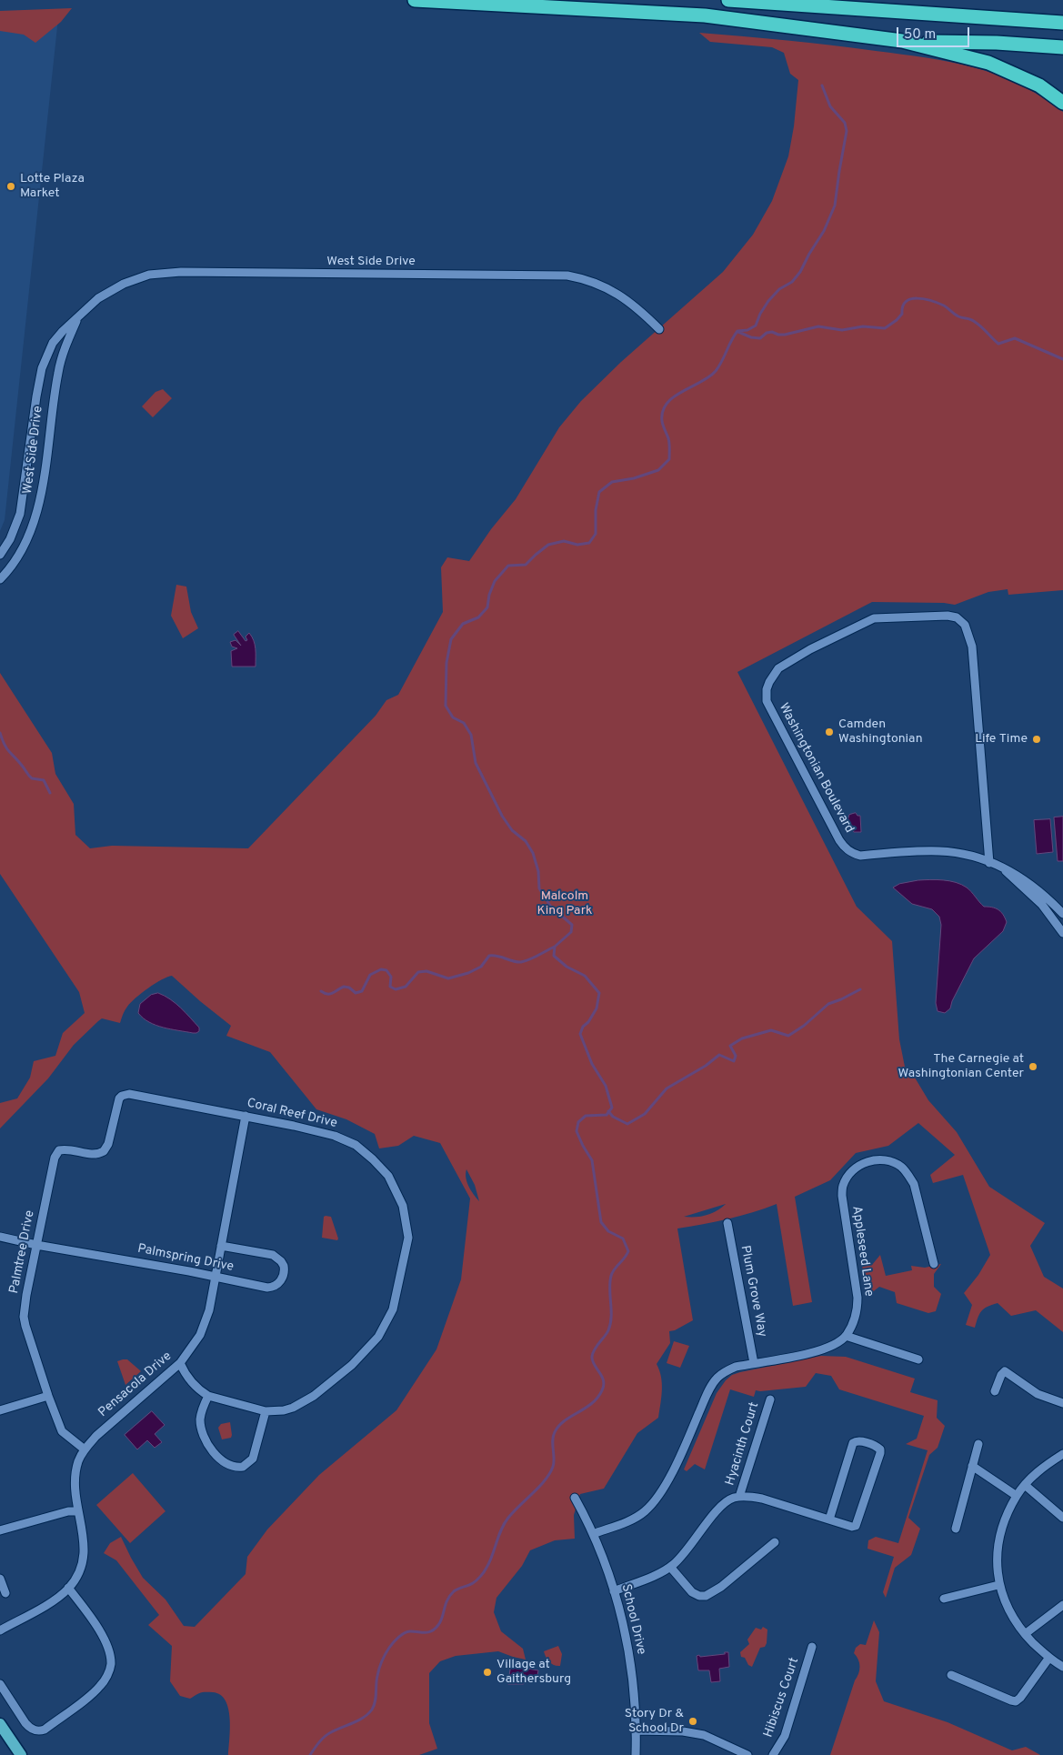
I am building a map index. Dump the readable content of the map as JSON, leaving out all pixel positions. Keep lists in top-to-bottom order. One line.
{"streets":{"street":["West Side Drive","Washingtonian Boulevard","Coral Reef Drive","Appleseed Lane","Palmtree Drive","Palmspring Drive","Plum Grove Way","Pensacola Drive","Hyacinth Court","School Drive","Hibiscus Court"]},"crossings":[["Coral Reef Drive","Palmtree Drive"],["Coral Reef Drive","Pensacola Drive"],["Palmtree Drive","Palmspring Drive"],["Palmtree Drive","Pensacola Drive"],["Palmspring Drive","Pensacola Drive"]],"parks":["Malcolm King Park"],"places":["Lotte Plaza Market","Camden Washingtonian","Life Time","The Carnegie at Washingtonian Center","Village at Gaithersburg","Story Dr & School Dr"],"scale_bar":"50 m"}
